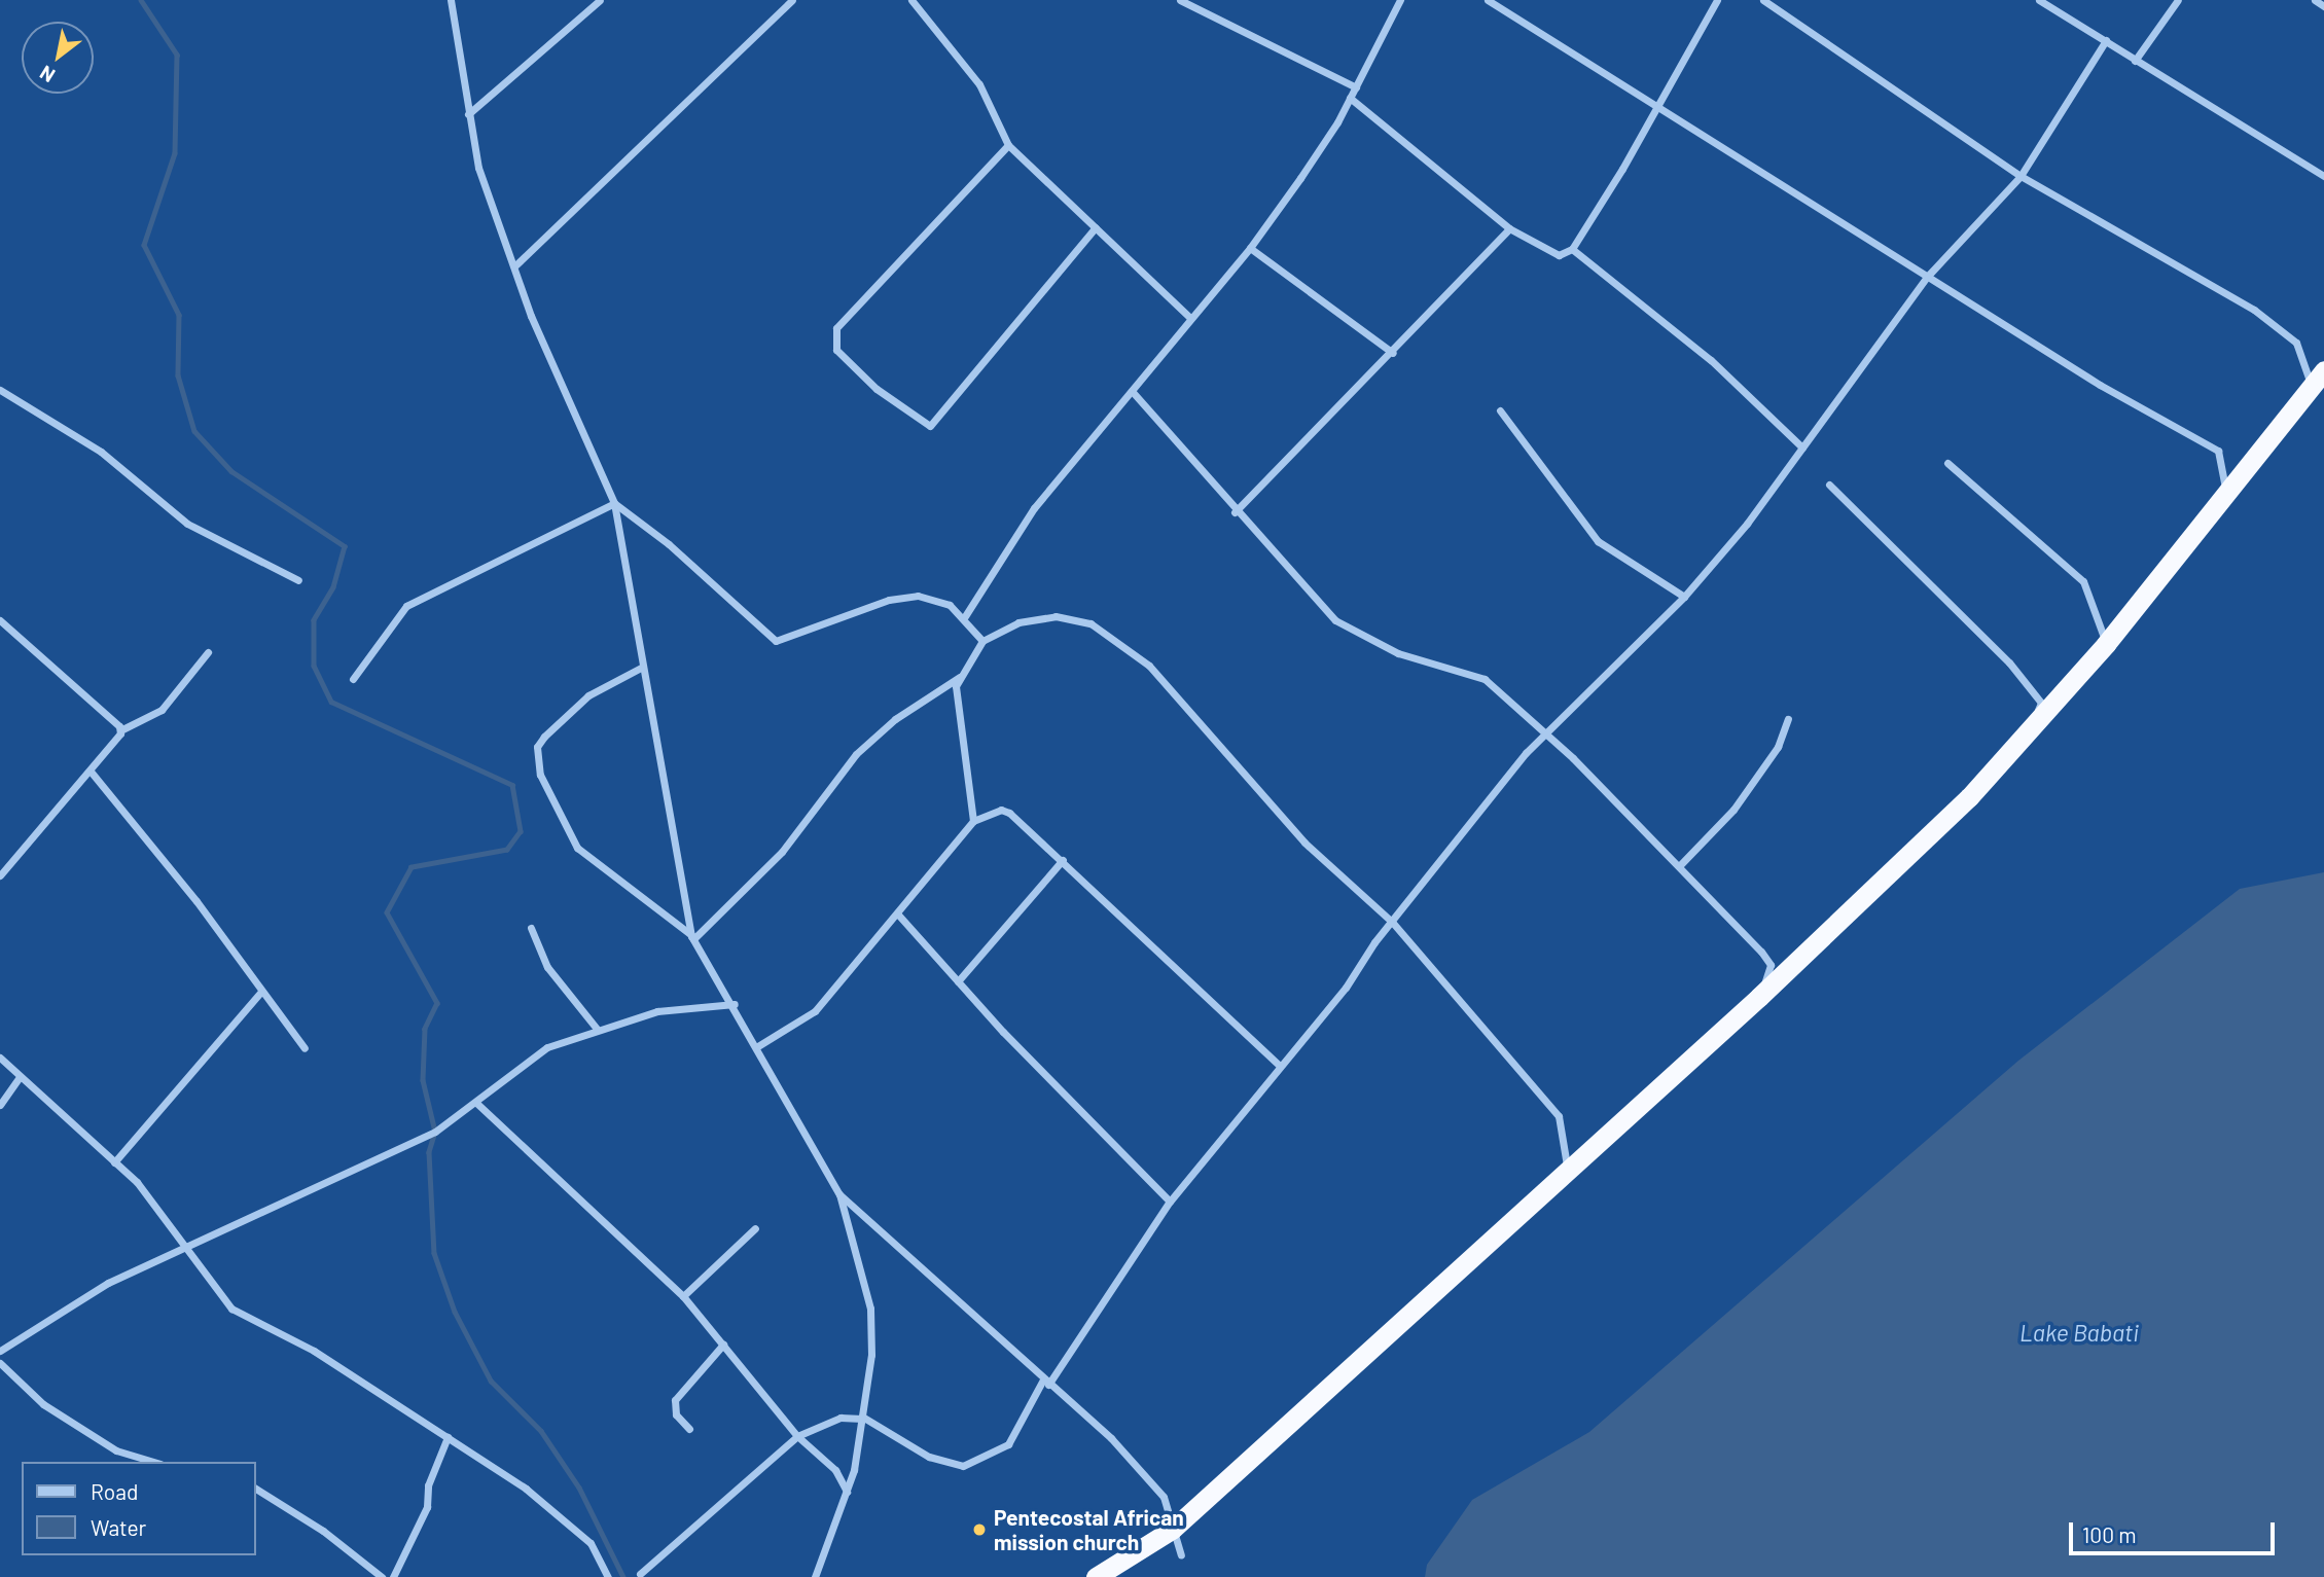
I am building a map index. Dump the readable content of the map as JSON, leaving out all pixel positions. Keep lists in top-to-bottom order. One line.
{"water":["Lake Babati"],"places":["Pentecostal African mission church"],"legend":["Road","Water"],"scale_bar":"100 m","north":"bottom left"}
